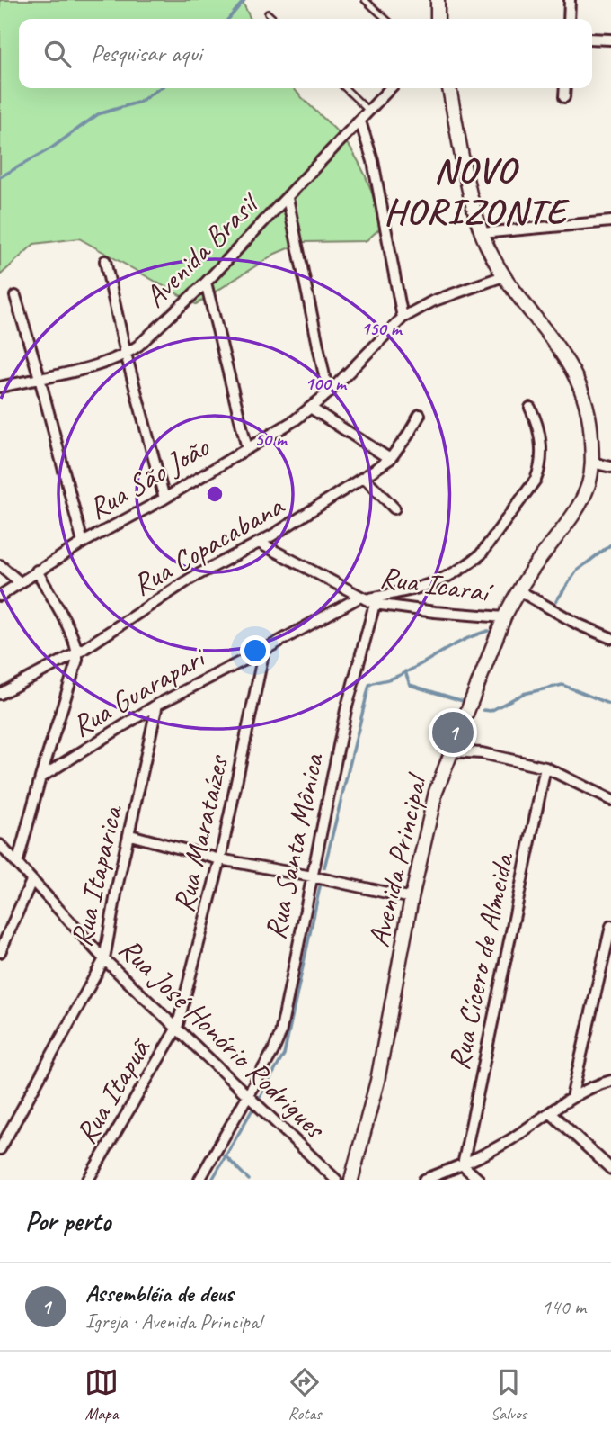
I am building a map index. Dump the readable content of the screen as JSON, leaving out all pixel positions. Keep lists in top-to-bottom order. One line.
{"streets":{"street":["Avenida Brasil","Rua São João","Rua Copacabana","Rua Icaraí","Rua Guarapari","Rua Marataízes","Rua Santa Mônica","Avenida Principal","Rua Itaparica","Rua Cícero de Almeida","Rua José Honório Rodrigues","Rua Itapuã"]},"crossings":[["Rua São João","Avenida Principal"],["Rua Copacabana","Rua Icaraí"],["Rua Icaraí","Rua Guarapari"],["Rua Icaraí","Rua Santa Mônica"],["Rua Icaraí","Avenida Principal"],["Rua Guarapari","Rua Marataízes"],["Rua Guarapari","Rua Santa Mônica"],["Rua Guarapari","Rua Itaparica"],["Rua Marataízes","Rua José Honório Rodrigues"],["Rua Marataízes","Rua Itapuã"],["Rua Santa Mônica","Rua José Honório Rodrigues"],["Rua Itaparica","Rua José Honório Rodrigues"],["Rua José Honório Rodrigues","Rua Itapuã"]],"districts":["NOVO HORIZONTE"],"page":{"search":"Pesquisar aqui","pins":"1","heading":"Por perto","list":[{"mark":"1","name":"Assembléia de deus","note":"Igreja · Avenida Principal","value":"140 m"}],"nav":["Mapa","Rotas","Salvos"]},"rings":["150 m","100 m","50 m"]}
